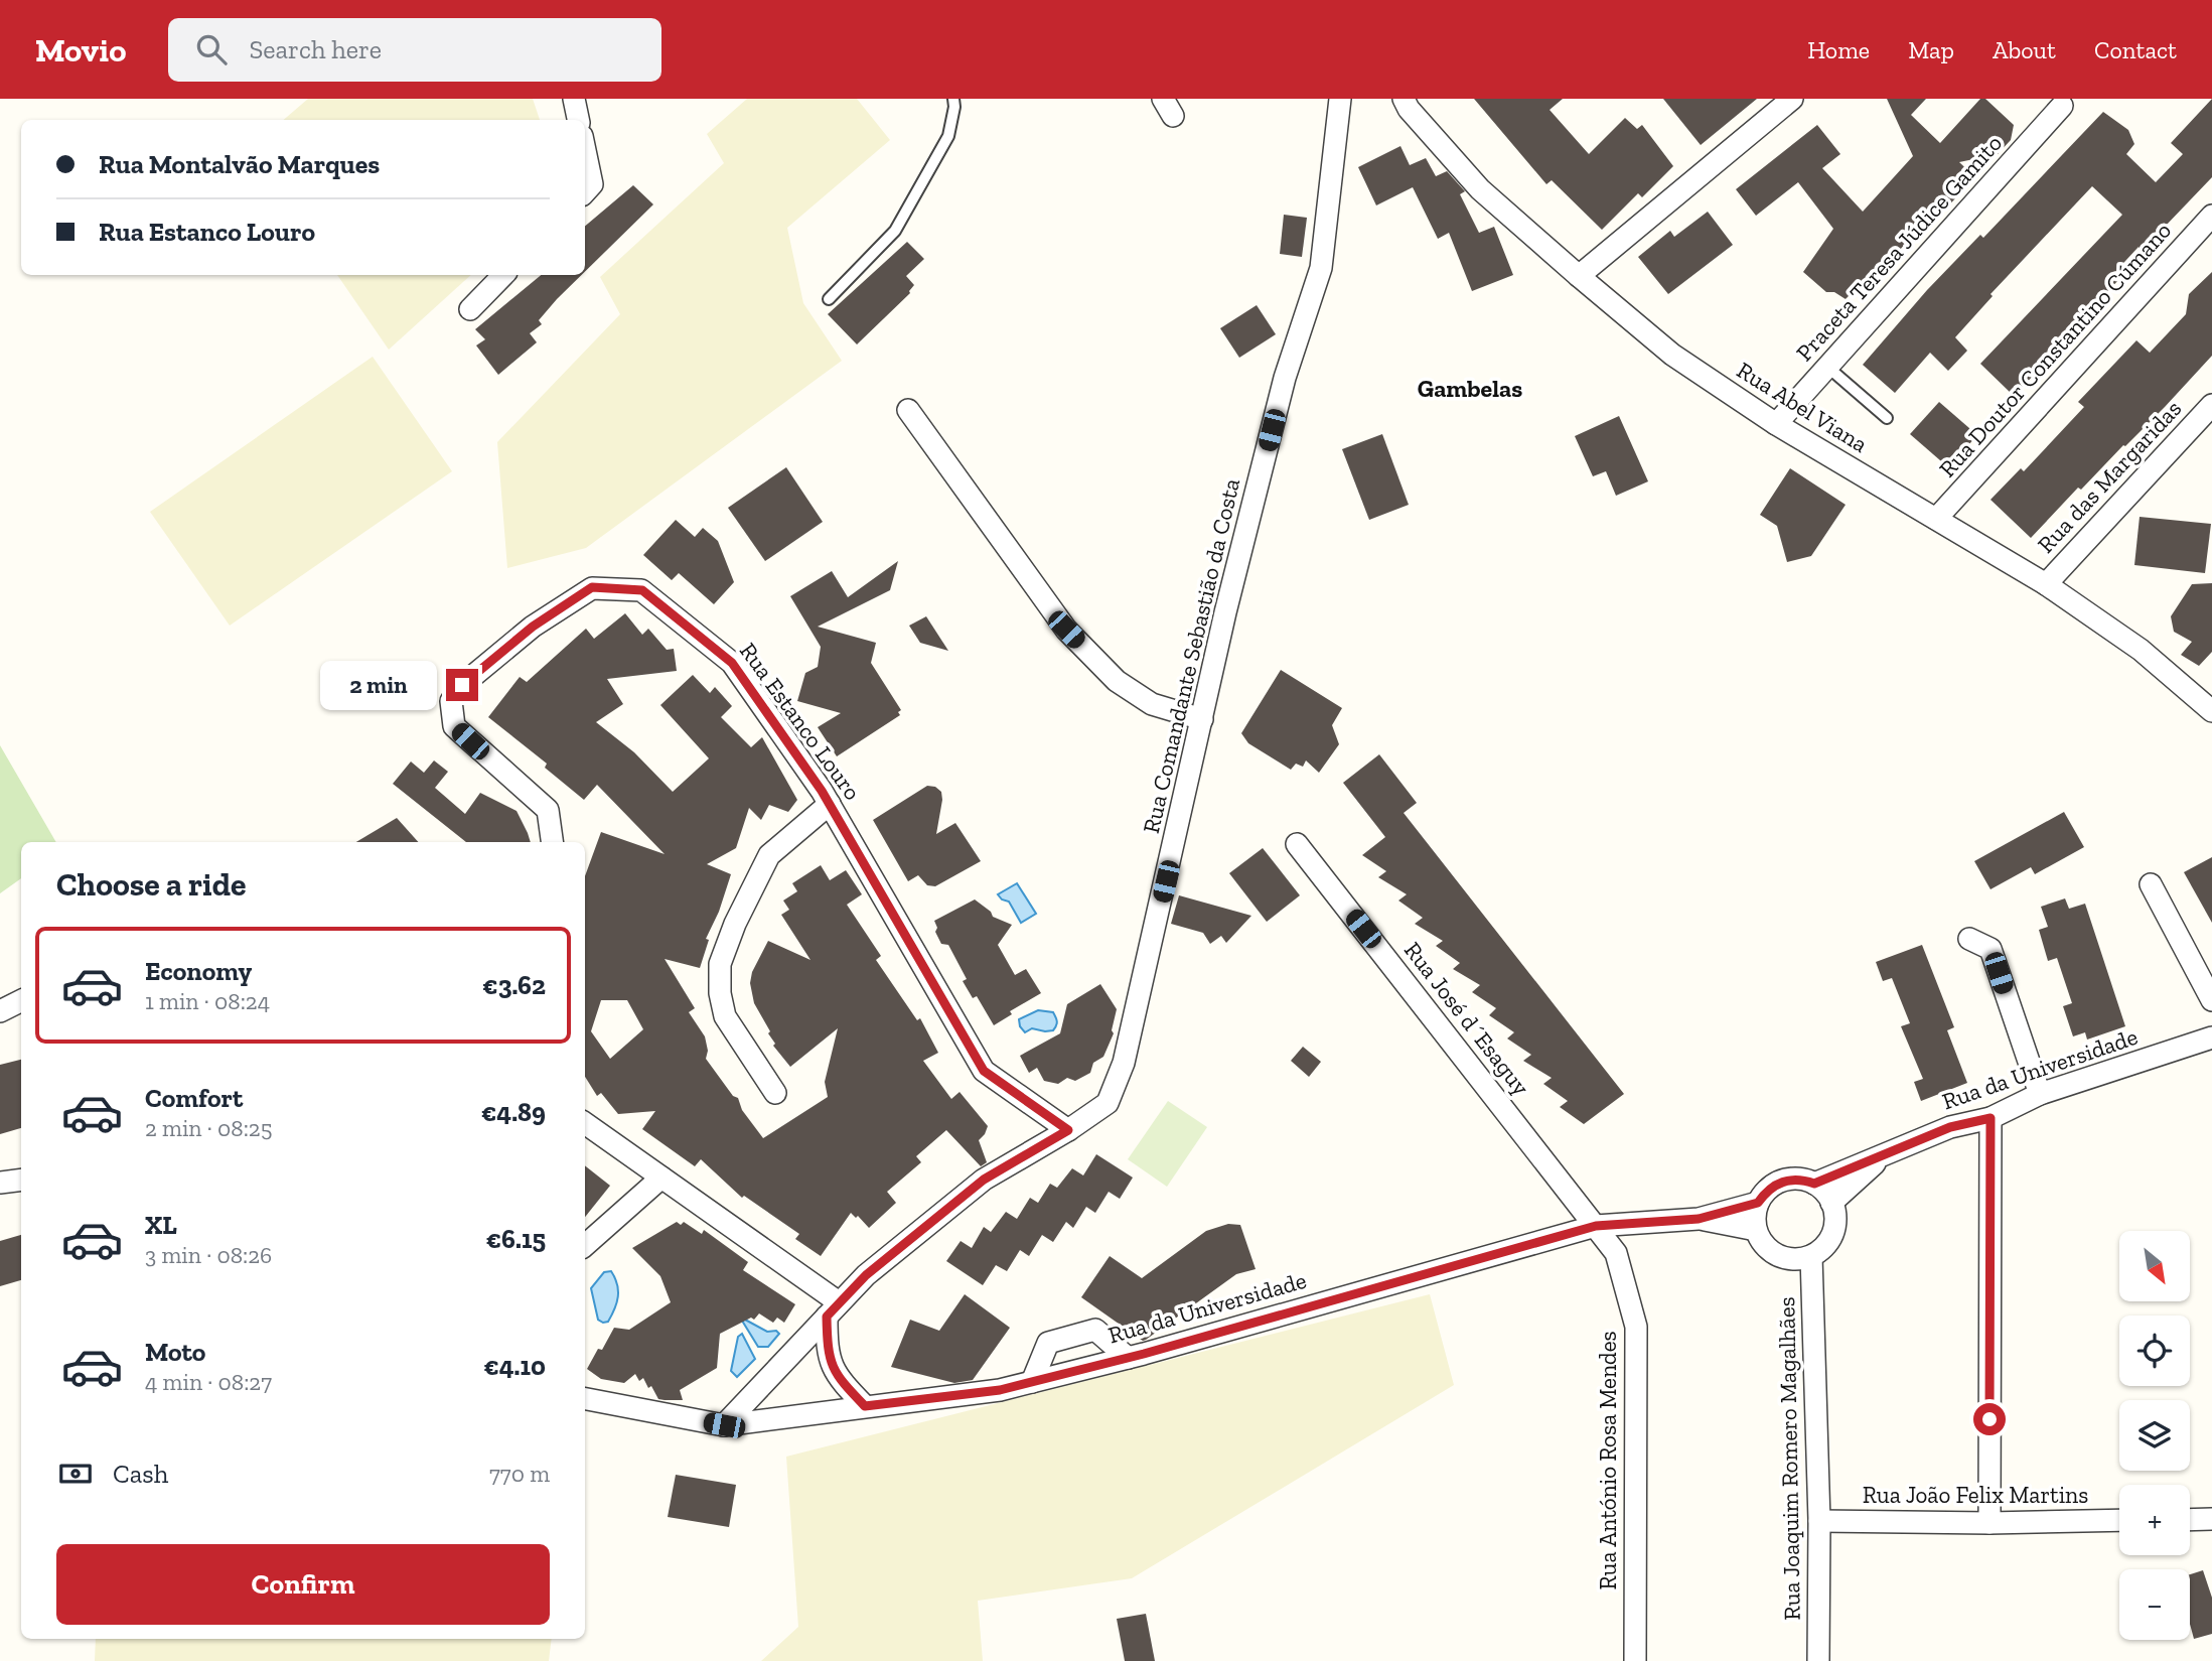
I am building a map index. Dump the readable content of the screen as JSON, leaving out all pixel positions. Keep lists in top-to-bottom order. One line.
{"streets":{"street":["Praceta Teresa Júdice Gamito","Rua Doutor Constantino Cúmano","Rua Abel Viana","Rua das Margaridas","Rua Comandante Sebastião da Costa","Rua Estanco Louro","Rua José d´Esaguy","Rua da Universidade","Rua Joaquim Romero Magalhães","Rua António Rosa Mendes","Rua João Felix Martins"]},"crossings":[["Praceta Teresa Júdice Gamito","Rua Abel Viana"],["Rua Doutor Constantino Cúmano","Rua Abel Viana"],["Rua Abel Viana","Rua das Margaridas"],["Rua Comandante Sebastião da Costa","Rua Estanco Louro"],["Rua Comandante Sebastião da Costa","Rua da Universidade"],["Rua José d´Esaguy","Rua da Universidade"],["Rua José d´Esaguy","Rua António Rosa Mendes"],["Rua da Universidade","Rua Joaquim Romero Magalhães"],["Rua da Universidade","Rua António Rosa Mendes"],["Rua Joaquim Romero Magalhães","Rua João Felix Martins"]],"districts":["Gambelas"],"north":"bottom right","page":{"header":"Movio","search":"Search here","nav":["Home","Map","About","Contact"],"banner":["Rua Montalvão Marques","Rua Estanco Louro"],"bubble":"2 min","heading":"Choose a ride","list":[{"name":"Economy","note":"1 min · 08:24","value":"€3.62"},{"name":"Comfort","note":"2 min · 08:25","value":"€4.89"},{"name":"XL","note":"3 min · 08:26","value":"€6.15"},{"name":"Moto","note":"4 min · 08:27","value":"€4.10"}],"map_buttons":["+","−"],"pay":["Cash","770 m"],"buttons":"Confirm"}}
